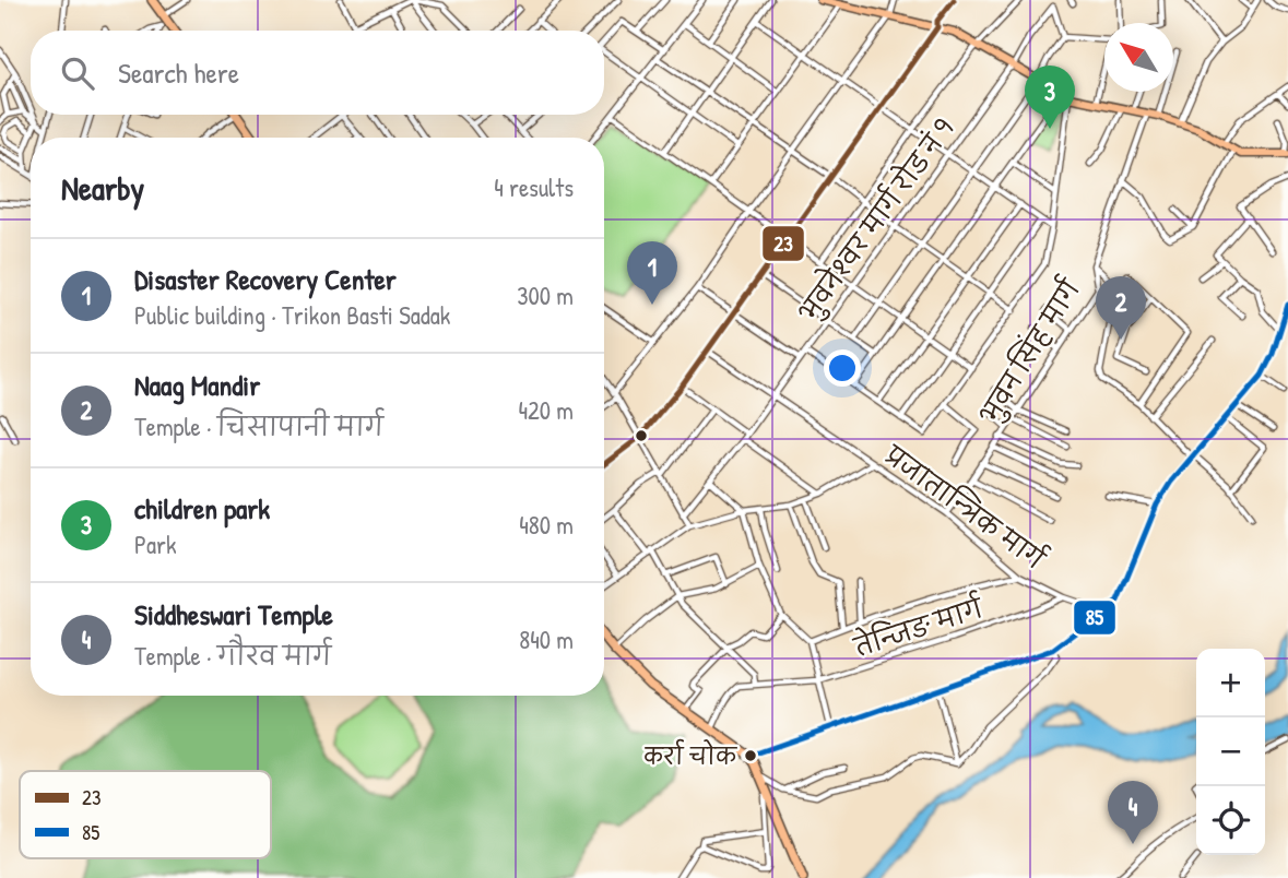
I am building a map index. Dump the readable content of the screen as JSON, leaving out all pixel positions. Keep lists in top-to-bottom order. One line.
{"streets":{"street":["भुवनेश्वर मार्ग रोड नं १","भुवन सिंह मार्ग","प्रजातान्त्रिक मार्ग","तेन्जिङ मार्ग"]},"crossings":[["भुवनेश्वर मार्ग रोड नं १","प्रजातान्त्रिक मार्ग"],["भुवन सिंह मार्ग","प्रजातान्त्रिक मार्ग"],["प्रजातान्त्रिक मार्ग","तेन्जिङ मार्ग"]],"places":["कर्रा चोक"],"lines":["transit line 23","transit line 85"],"legend":["23","85"],"north":"top left","page":{"search":"Search here","pins":["3","1","2","4"],"heading":["Nearby","4 results"],"list":[{"mark":"1","name":"Disaster Recovery Center","note":"Public building · Trikon Basti Sadak","value":"300 m"},{"mark":"2","name":"Naag Mandir","note":"Temple · चिसापानी मार्ग","value":"420 m"},{"mark":"3","name":"children park","note":"Park","value":"480 m"},{"mark":"4","name":"Siddheswari Temple","note":"Temple · गौरव मार्ग","value":"840 m"}],"map_buttons":["+","−"]}}
